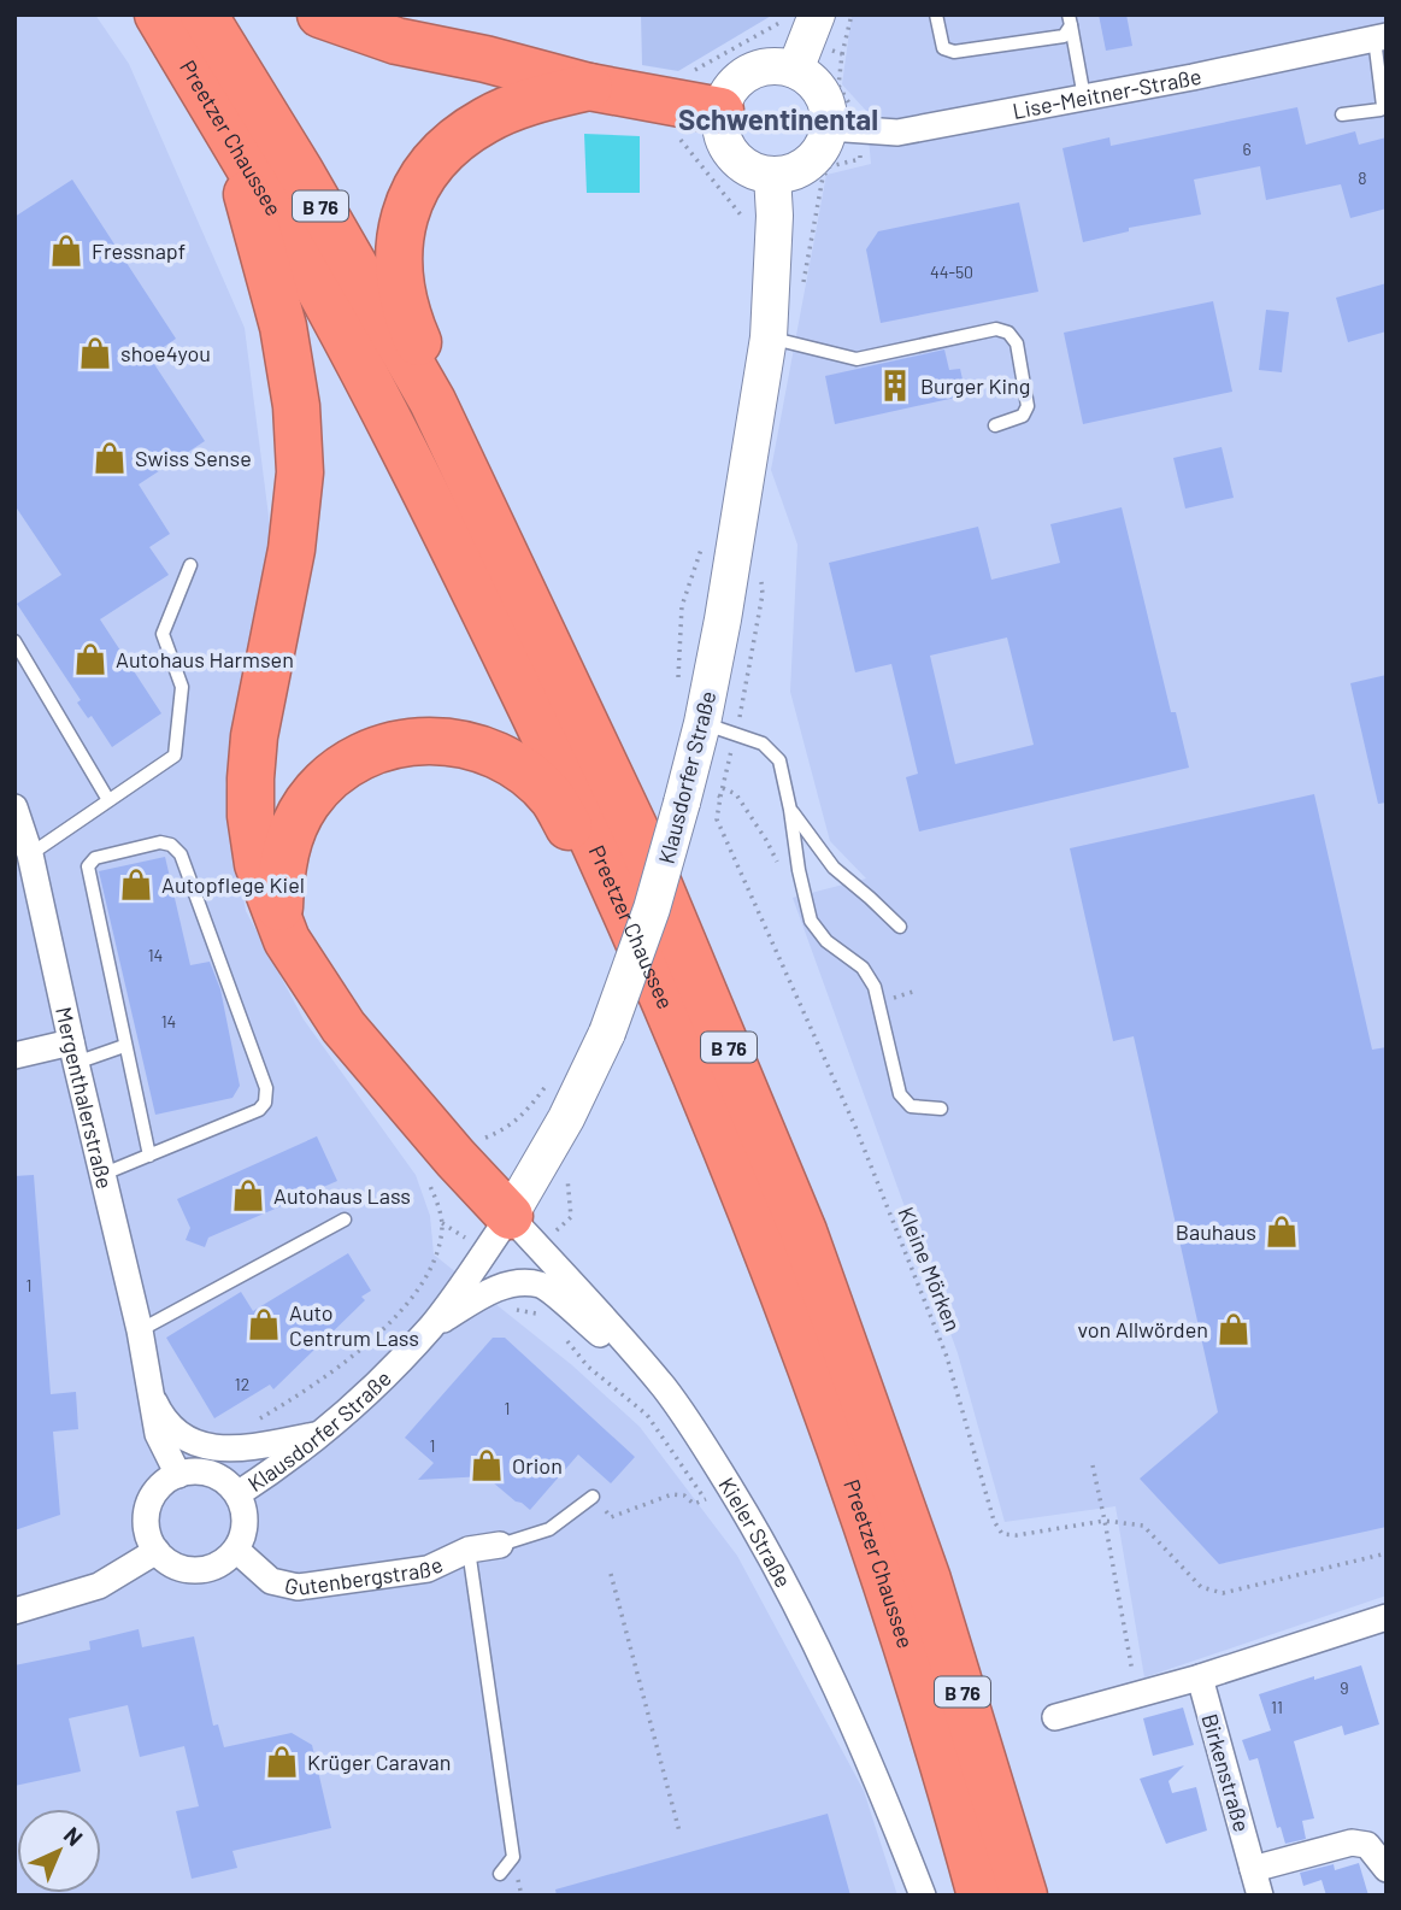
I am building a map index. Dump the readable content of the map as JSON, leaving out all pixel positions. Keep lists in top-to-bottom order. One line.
{"streets":{"highway":["Preetzer Chaussee","B 76"],"street":["Lise-Meitner-Straße","Klausdorfer Straße","Mergenthalerstraße","Kieler Straße","Gutenbergstraße","Birkenstraße"],"path":["Kleine Mörken"]},"crossings":[["Preetzer Chaussee","B 76"],["B 76","Klausdorfer Straße"],["B 76","Kieler Straße"],["Klausdorfer Straße","Mergenthalerstraße"],["Klausdorfer Straße","Kleine Mörken"],["Klausdorfer Straße","Kieler Straße"],["Klausdorfer Straße","Gutenbergstraße"],["Mergenthalerstraße","Gutenbergstraße"]],"districts":["Schwentinental"],"places":{"shop":["Fressnapf","shoe4you","Swiss Sense","Autohaus Harmsen","Autopflege Kiel","Autohaus Lass","Bauhaus","Auto Centrum Lass","von Allwörden","Orion","Krüger Caravan"],"building":["Burger King"]},"house_numbers":["6","8","44-50","14","14","1","12","1","1","9","11"],"north":"top right"}
